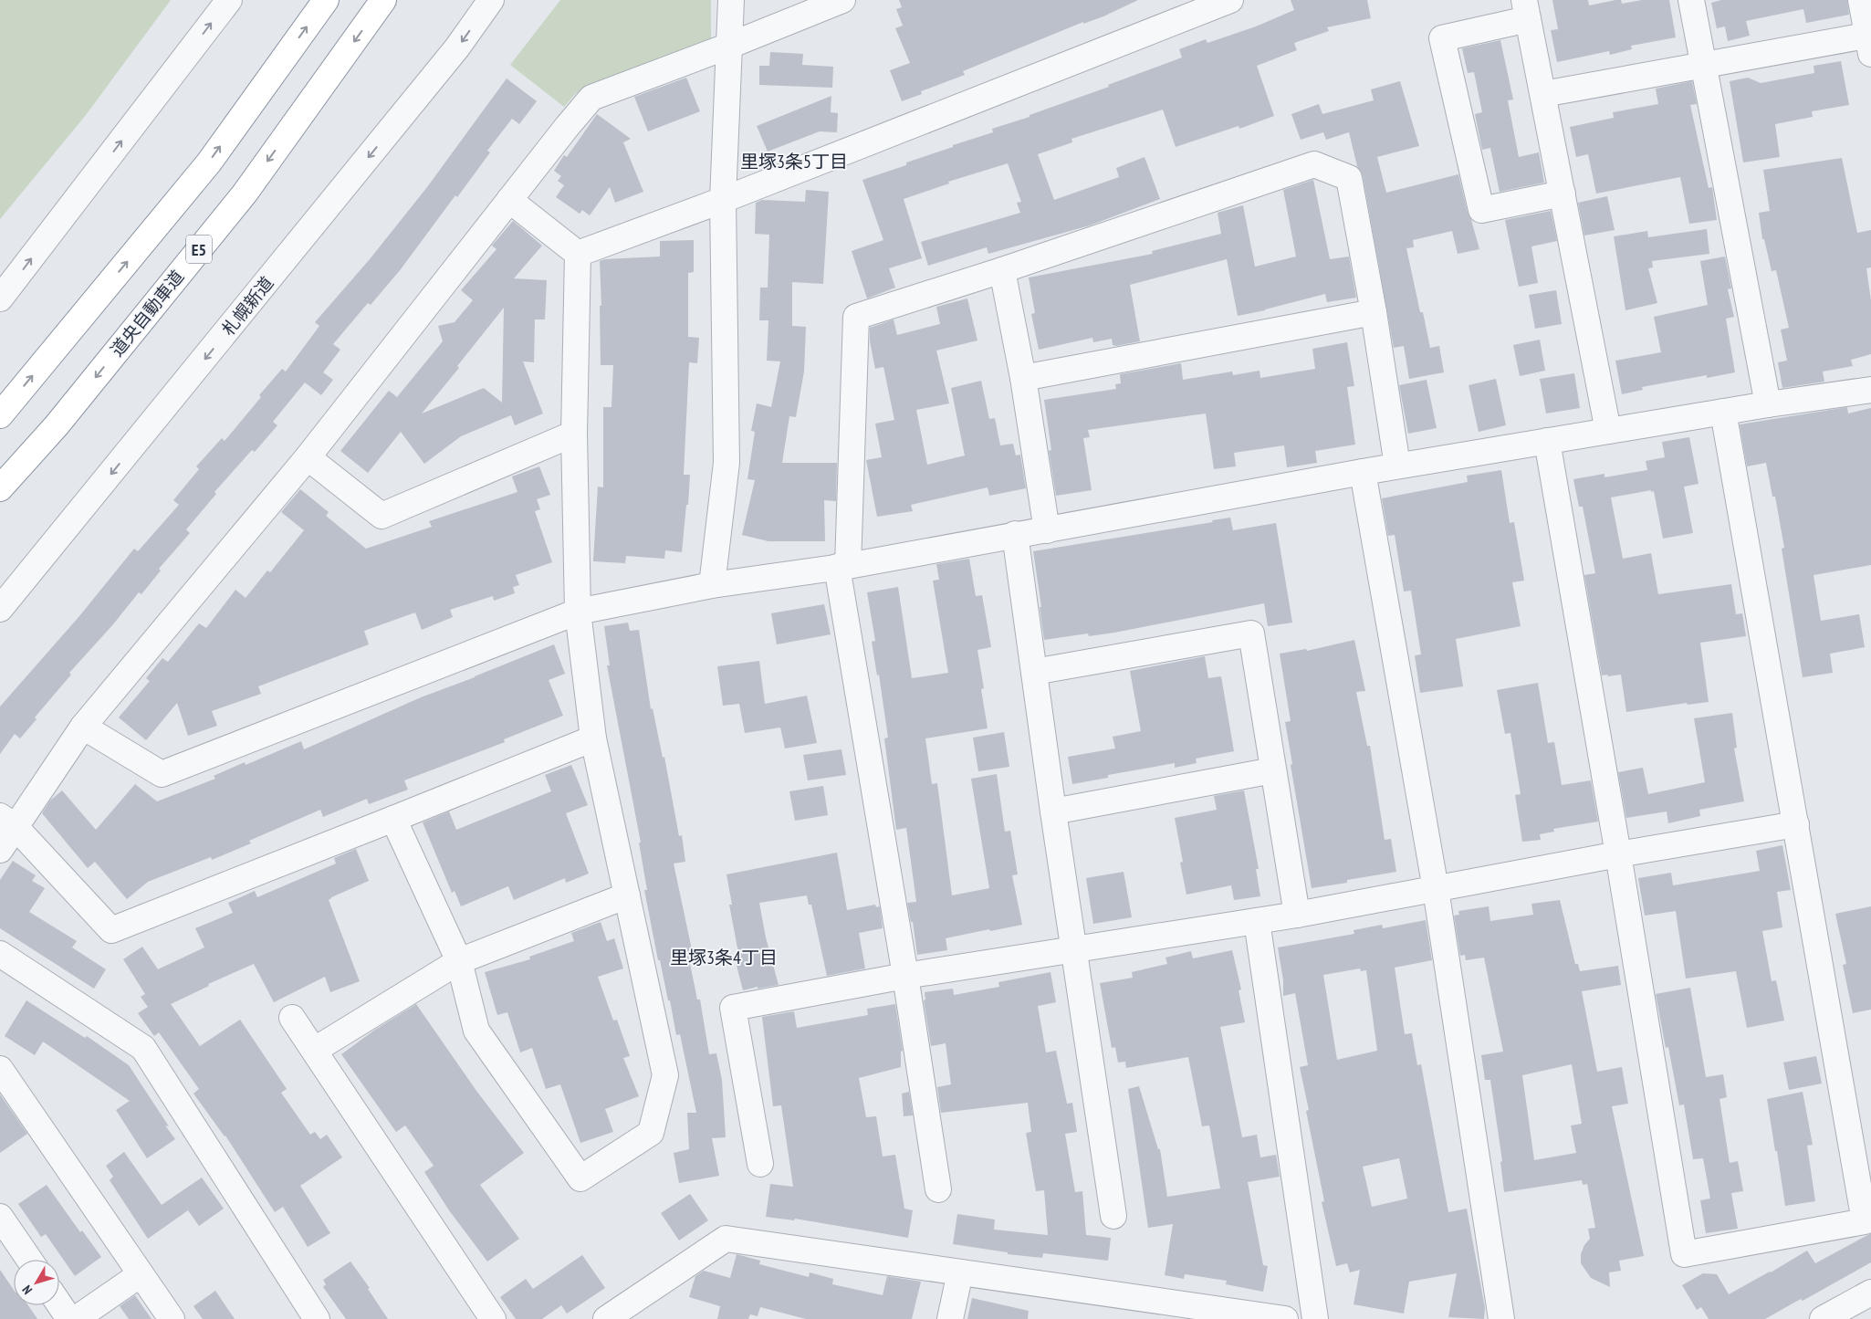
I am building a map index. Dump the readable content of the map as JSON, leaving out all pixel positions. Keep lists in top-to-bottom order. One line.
{"streets":{"highway":["E5","道央自動車道"],"street":["札幌新道"]},"districts":["里塚3条5丁目","里塚3条4丁目"],"north":"bottom left"}
